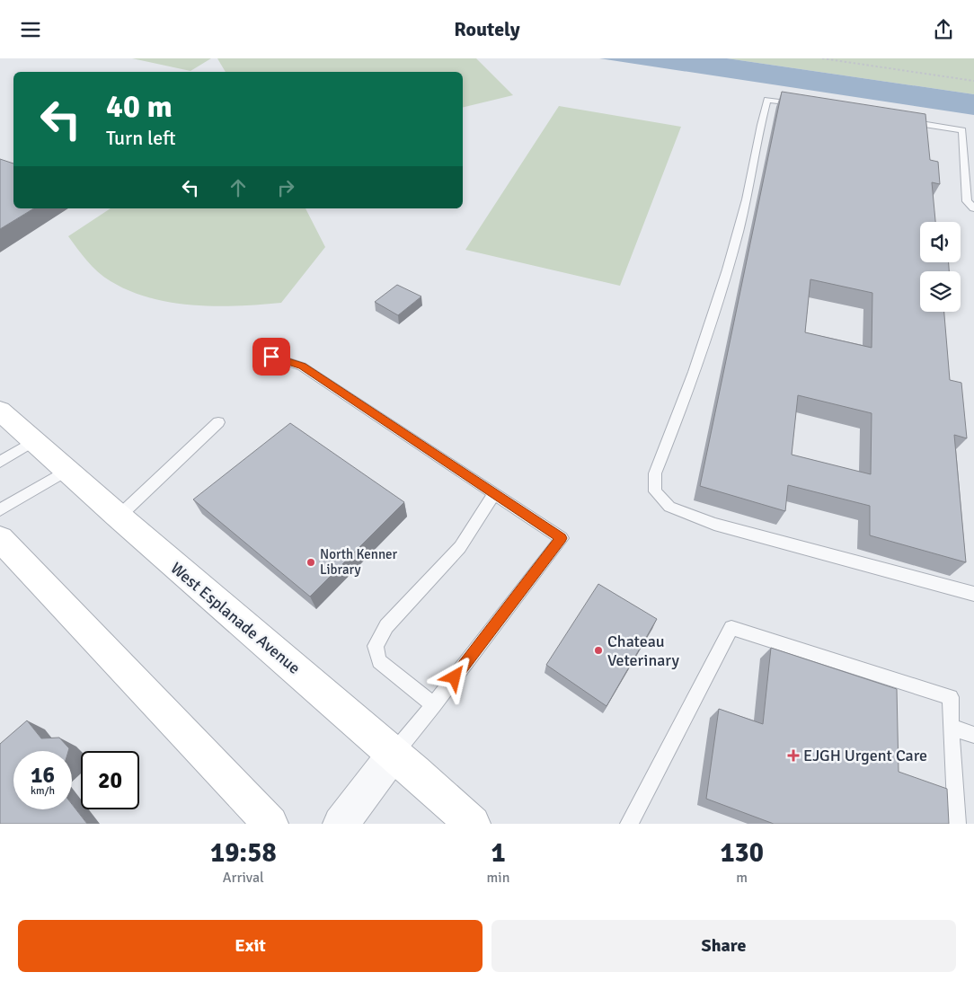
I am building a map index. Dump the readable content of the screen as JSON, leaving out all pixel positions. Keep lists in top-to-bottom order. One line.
{"streets":{"main road":["West Esplanade Avenue"]},"places":{"other":["North Kenner Library","Chateau Veterinary"],"health":["EJGH Urgent Care"]},"page":{"header":"Routely","turn":["40 m","Turn left"],"speed":"16 km/h","limit":"20","eta":["19:58","Arrival","1","min","130","m"],"buttons":["Exit","Share"]}}
